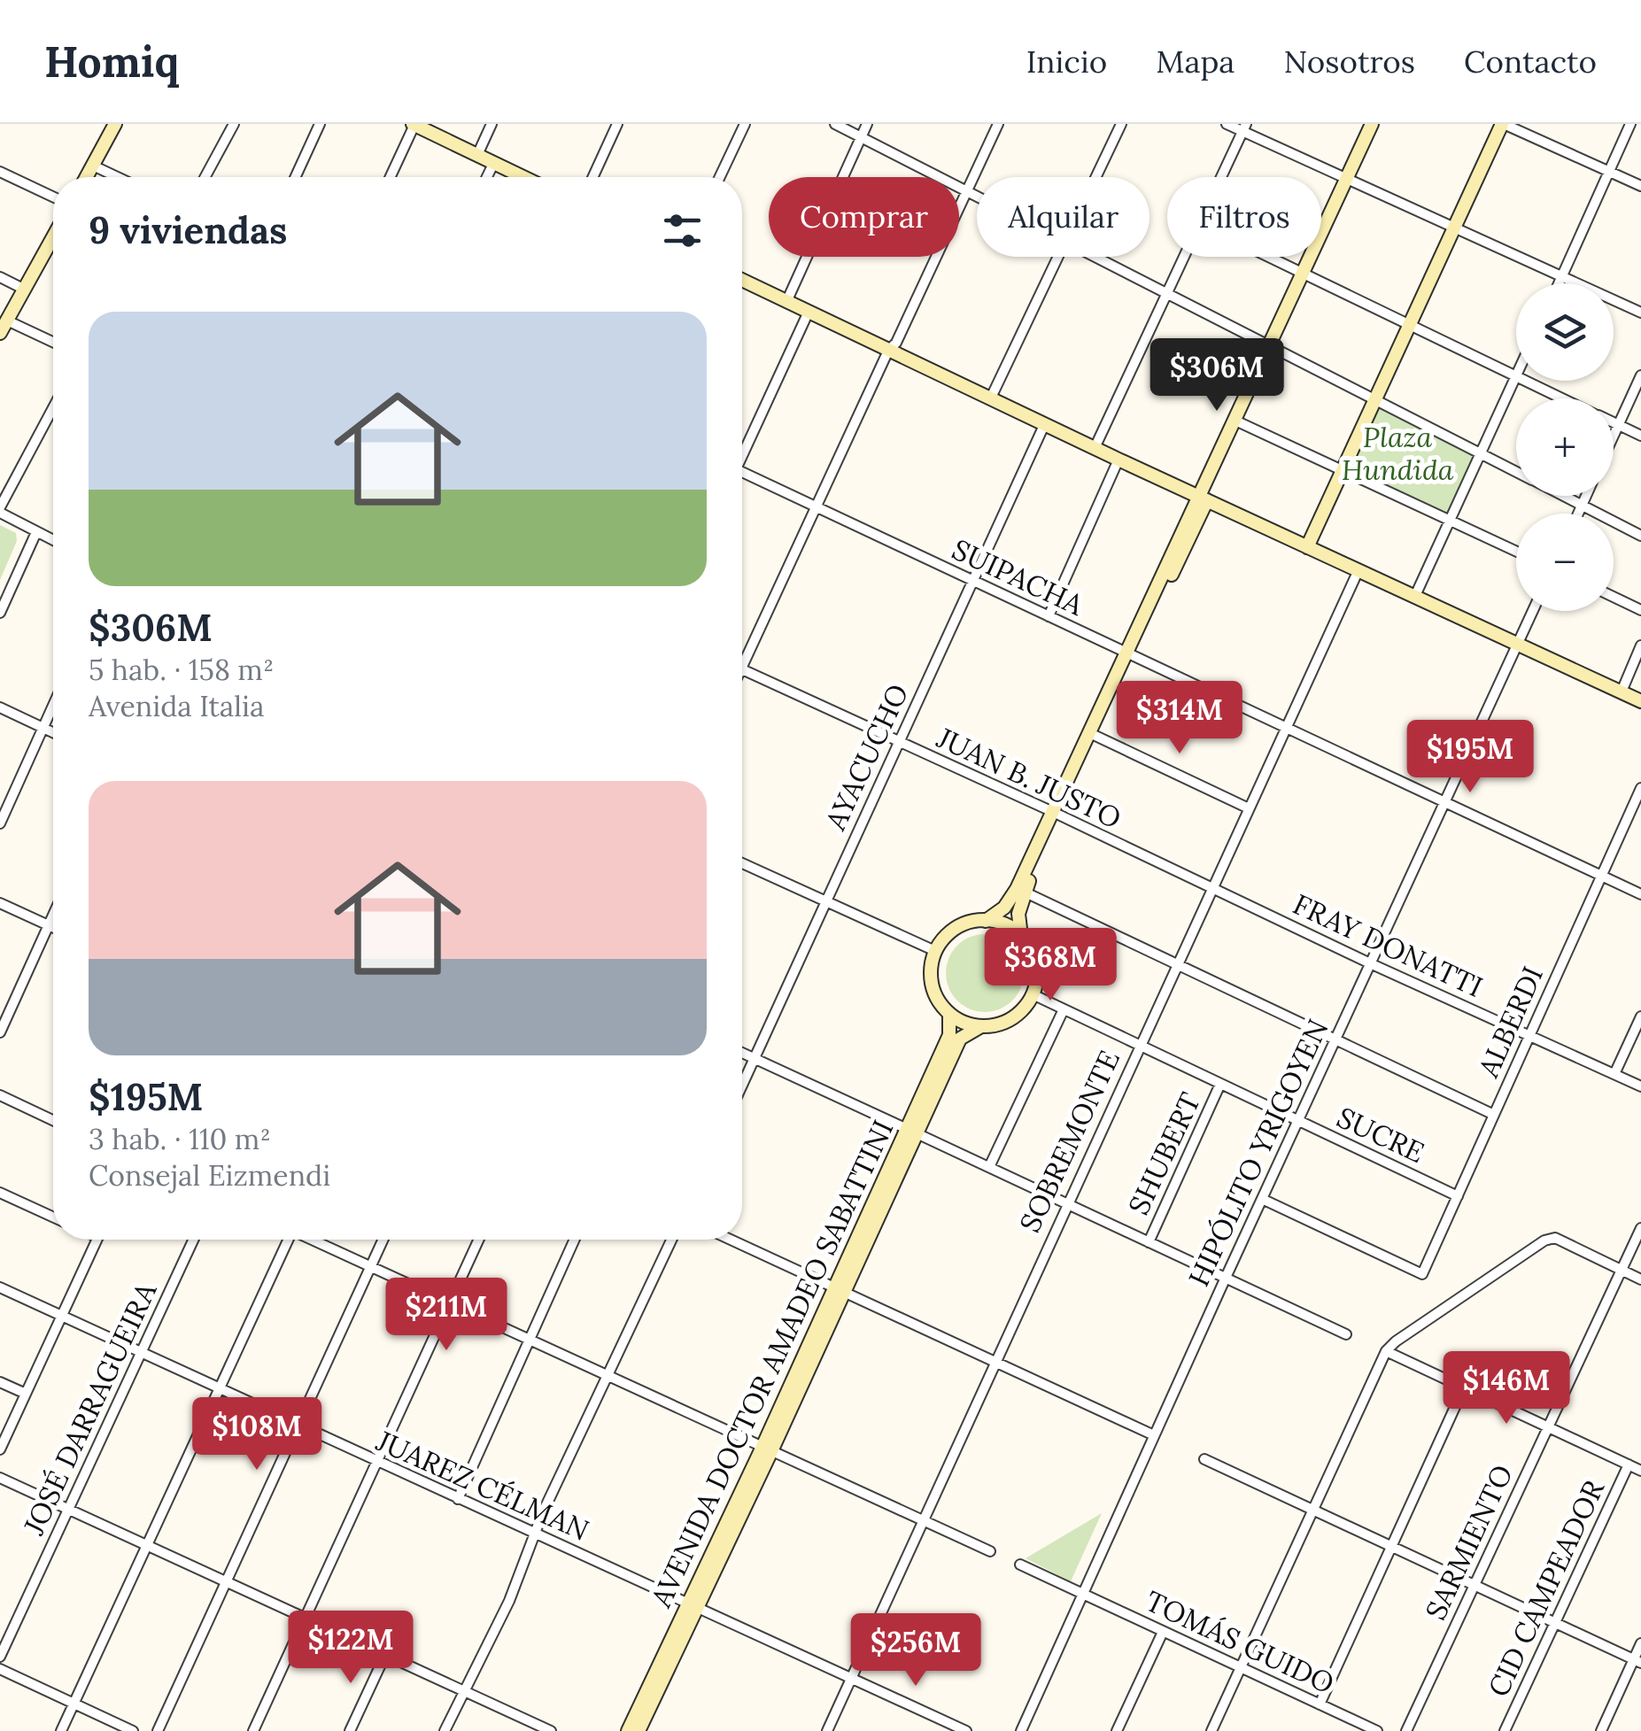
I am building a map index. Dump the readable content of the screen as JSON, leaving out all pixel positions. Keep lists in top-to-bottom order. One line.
{"streets":{"main road":["AVENIDA DOCTOR AMADEO SABATTINI"],"street":["SUIPACHA","AYACUCHO","JUAN B. JUSTO","FRAY DONATTI","ALBERDI","SUCRE","SOBREMONTE","HIPÓLITO YRIGOYEN","SHUBERT","JOSÉ DARRAGUEIRA","JUAREZ CÉLMAN","SARMIENTO","CID CAMPEADOR","TOMÁS GUIDO"]},"crossings":[["SUIPACHA","AYACUCHO"],["SUIPACHA","ALBERDI"],["SUIPACHA","SOBREMONTE"],["SUIPACHA","HIPÓLITO YRIGOYEN"],["AYACUCHO","JUAN B. JUSTO"],["JUAN B. JUSTO","FRAY DONATTI"],["JUAN B. JUSTO","SOBREMONTE"],["FRAY DONATTI","ALBERDI"],["FRAY DONATTI","SOBREMONTE"],["FRAY DONATTI","HIPÓLITO YRIGOYEN"],["ALBERDI","SUCRE"],["ALBERDI","HIPÓLITO YRIGOYEN"],["SUCRE","SOBREMONTE"],["SUCRE","HIPÓLITO YRIGOYEN"],["SUCRE","SHUBERT"],["SUCRE","AVENIDA DOCTOR AMADEO SABATTINI"],["SOBREMONTE","JUAREZ CÉLMAN"],["HIPÓLITO YRIGOYEN","TOMÁS GUIDO"],["AVENIDA DOCTOR AMADEO SABATTINI","JUAREZ CÉLMAN"],["JOSÉ DARRAGUEIRA","JUAREZ CÉLMAN"]],"parks":["Plaza Hundida"],"page":{"header":"Homiq","nav":["Inicio","Mapa","Nosotros","Contacto"],"chip":["Comprar","Alquilar","Filtros"],"heading":"9 viviendas","map_buttons":["+","−"],"list":[{"name":"$306M","note":"5 hab. · 158 m² · Avenida Italia"},{"name":"$195M","note":"3 hab. · 110 m² · Consejal Eizmendi"}],"price":["$306M","$314M","$195M","$368M","$211M","$146M","$108M","$122M","$256M"]}}
